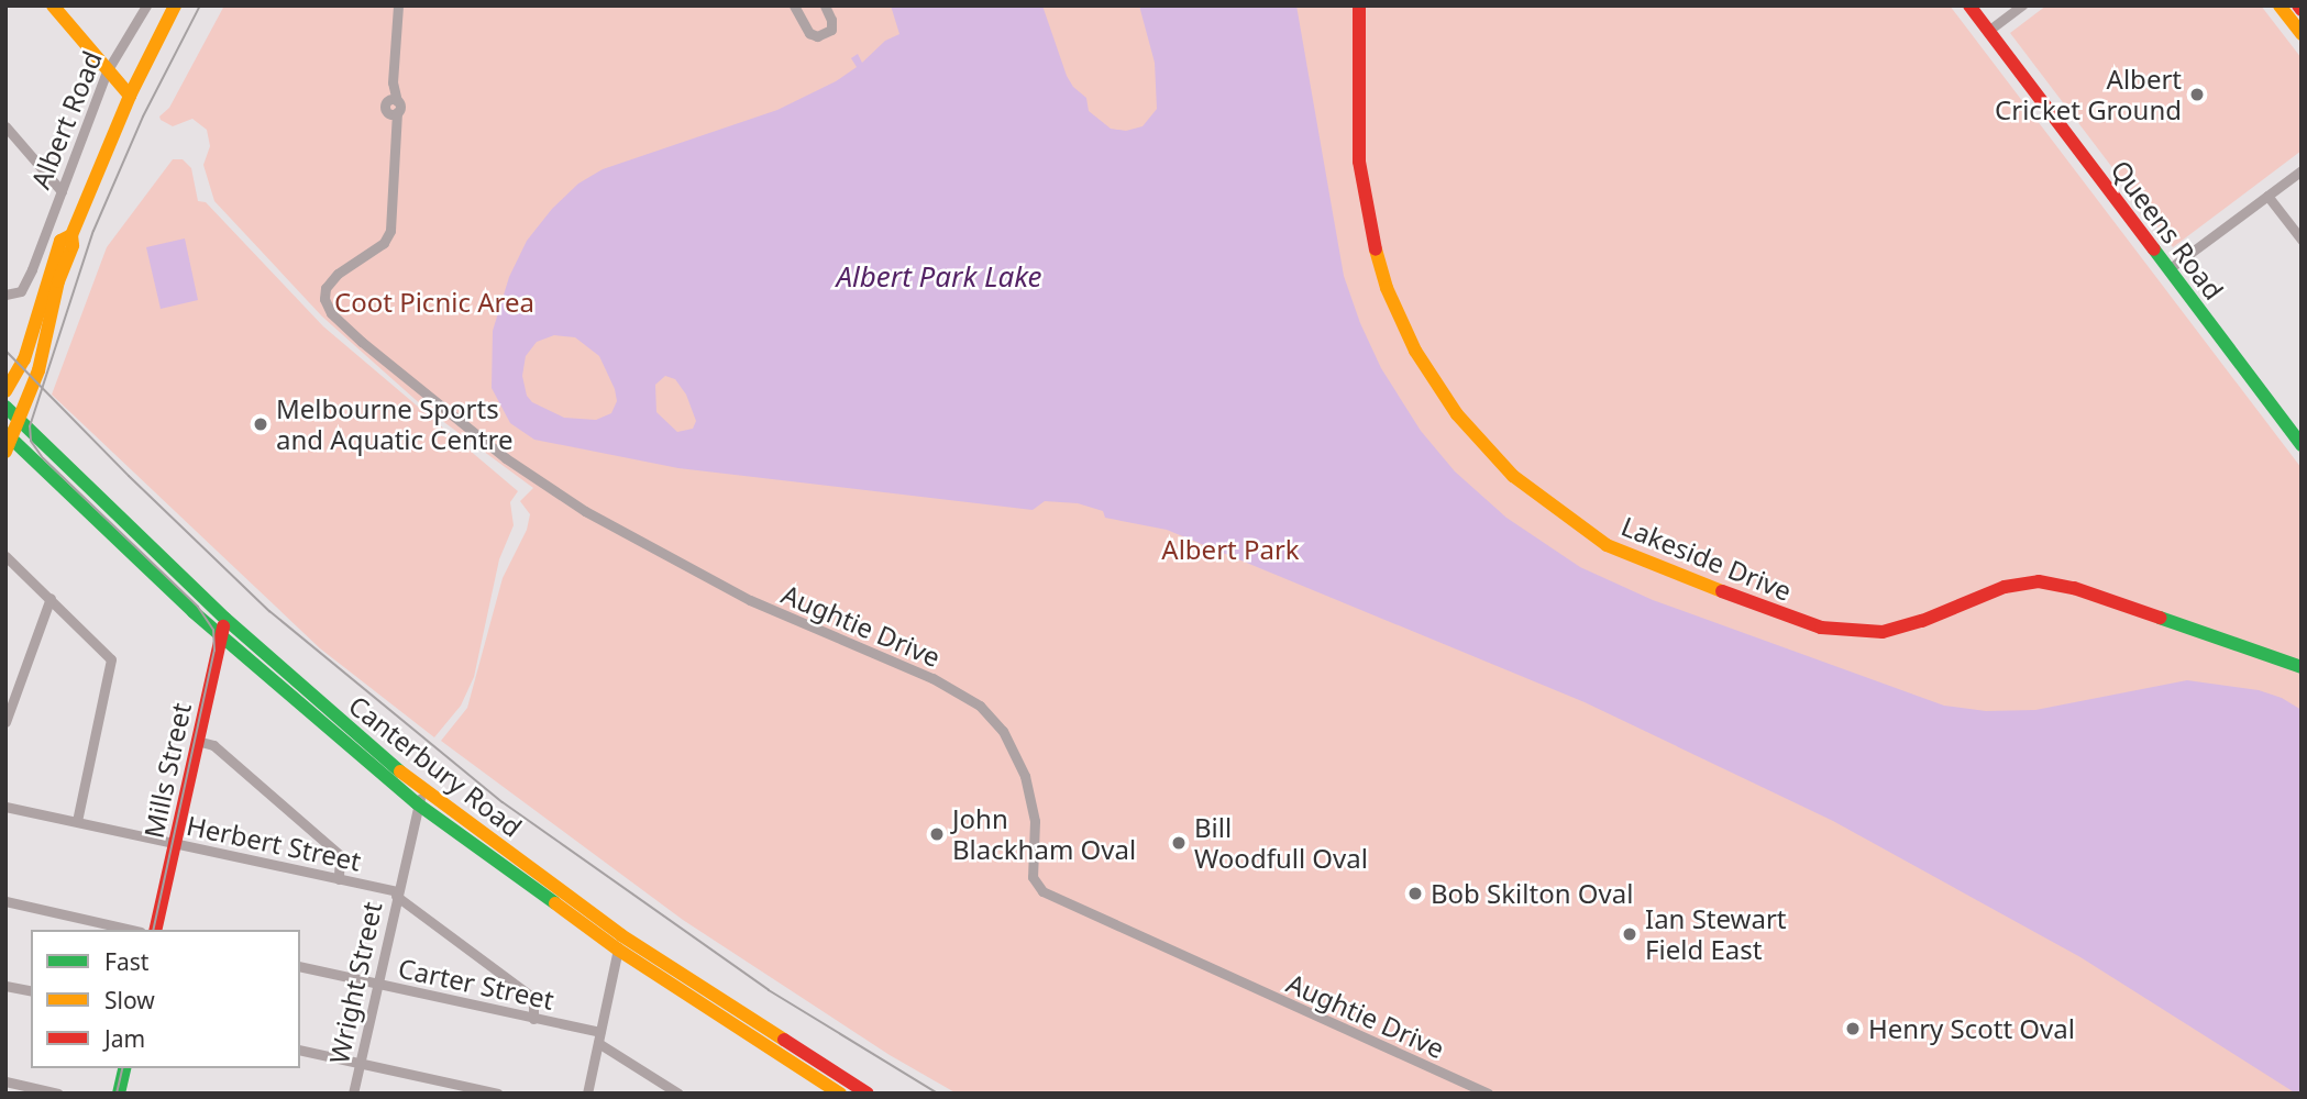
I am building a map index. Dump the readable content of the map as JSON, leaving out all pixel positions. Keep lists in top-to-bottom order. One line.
{"streets":{"main road":["Albert Road","Queens Road","Lakeside Drive","Canterbury Road","Mills Street"],"street":["Aughtie Drive","Herbert Street","Wright Street","Carter Street"]},"crossings":[["Albert Road","Canterbury Road"],["Canterbury Road","Mills Street"],["Canterbury Road","Wright Street"],["Mills Street","Herbert Street"],["Herbert Street","Wright Street"],["Wright Street","Carter Street"]],"water":["Albert Park Lake"],"parks":["Coot Picnic Area","Albert Park"],"places":["Albert Cricket Ground","Melbourne Sports and Aquatic Centre","John Blackham Oval","Bill Woodfull Oval","Bob Skilton Oval","Ian Stewart Field East","Henry Scott Oval"],"legend":["Fast","Slow","Jam"]}
